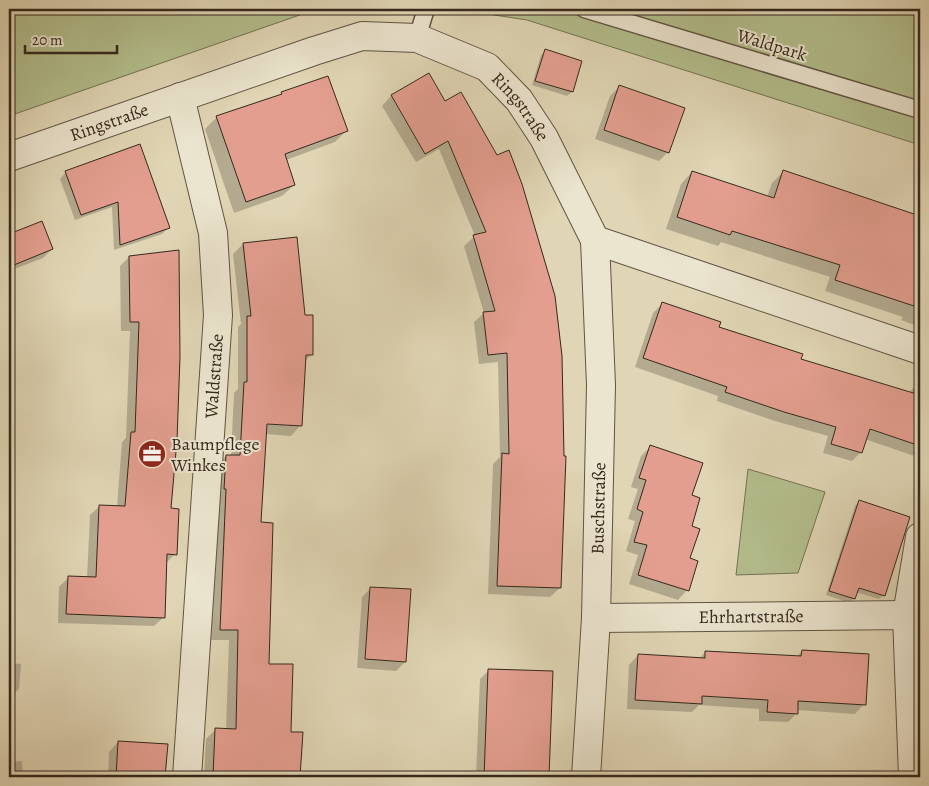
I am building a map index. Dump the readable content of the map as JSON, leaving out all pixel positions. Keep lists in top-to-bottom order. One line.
{"streets":{"street":["Ringstraße","Waldstraße","Buschstraße","Ehrhartstraße"],"lane":["Waldpark"]},"crossings":[["Ringstraße","Waldstraße"],["Ringstraße","Buschstraße"],["Buschstraße","Ehrhartstraße"]],"places":{"office":["Baumpflege Winkes"]},"scale_bar":"20 m"}
